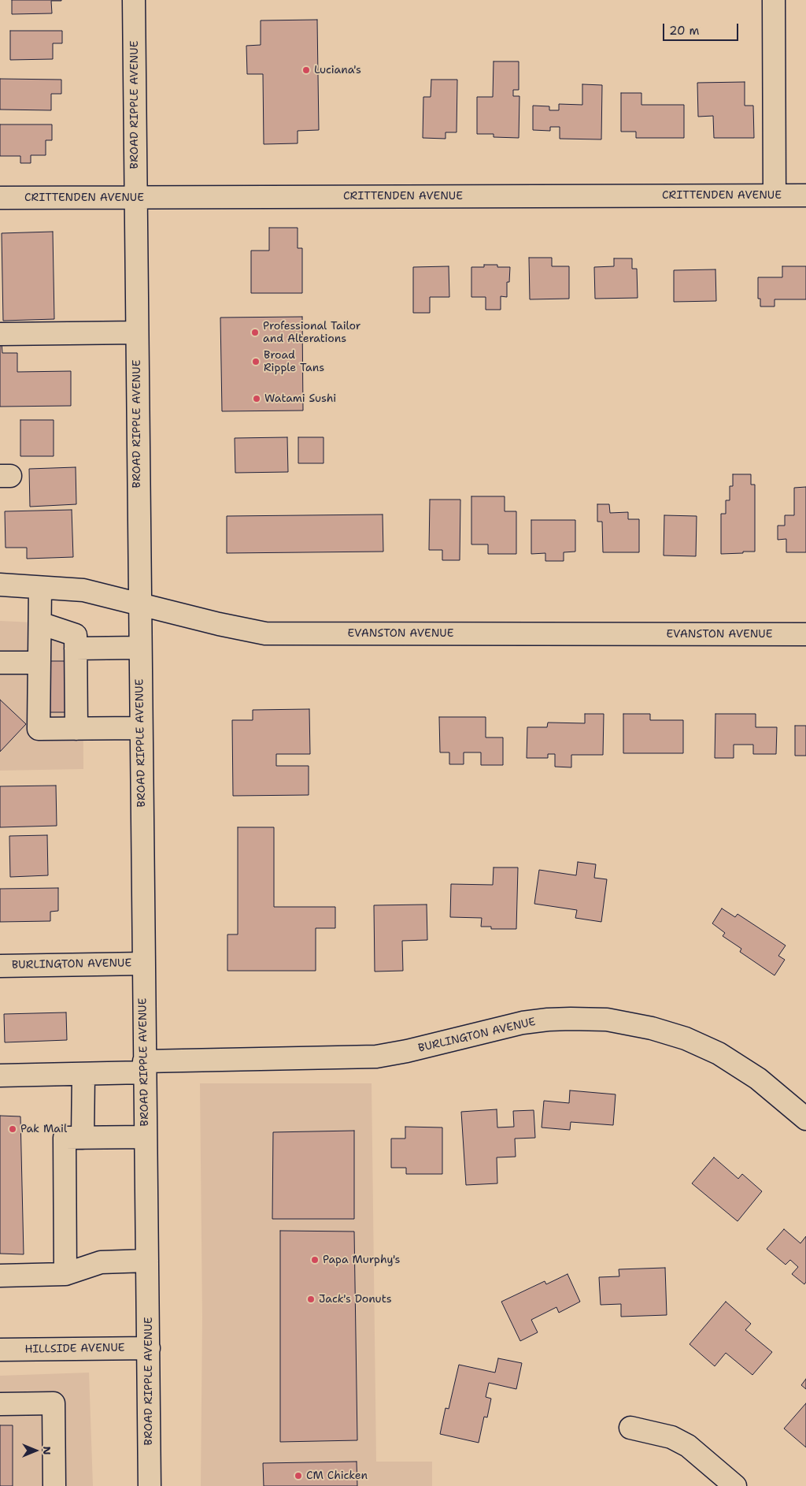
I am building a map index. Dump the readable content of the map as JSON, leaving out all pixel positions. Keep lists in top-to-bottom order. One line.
{"streets":{"street":["BROAD RIPPLE AVENUE","CRITTENDEN AVENUE","EVANSTON AVENUE","BURLINGTON AVENUE","HILLSIDE AVENUE"]},"crossings":[["BROAD RIPPLE AVENUE","CRITTENDEN AVENUE"],["BROAD RIPPLE AVENUE","EVANSTON AVENUE"],["BROAD RIPPLE AVENUE","BURLINGTON AVENUE"],["BROAD RIPPLE AVENUE","HILLSIDE AVENUE"]],"places":["Luciana's","Professional Tailor and Alterations","Broad Ripple Tans","Watami Sushi","Pak Mail","Papa Murphy's","Jack's Donuts","CM Chicken"],"scale_bar":"20 m","north":"right"}
